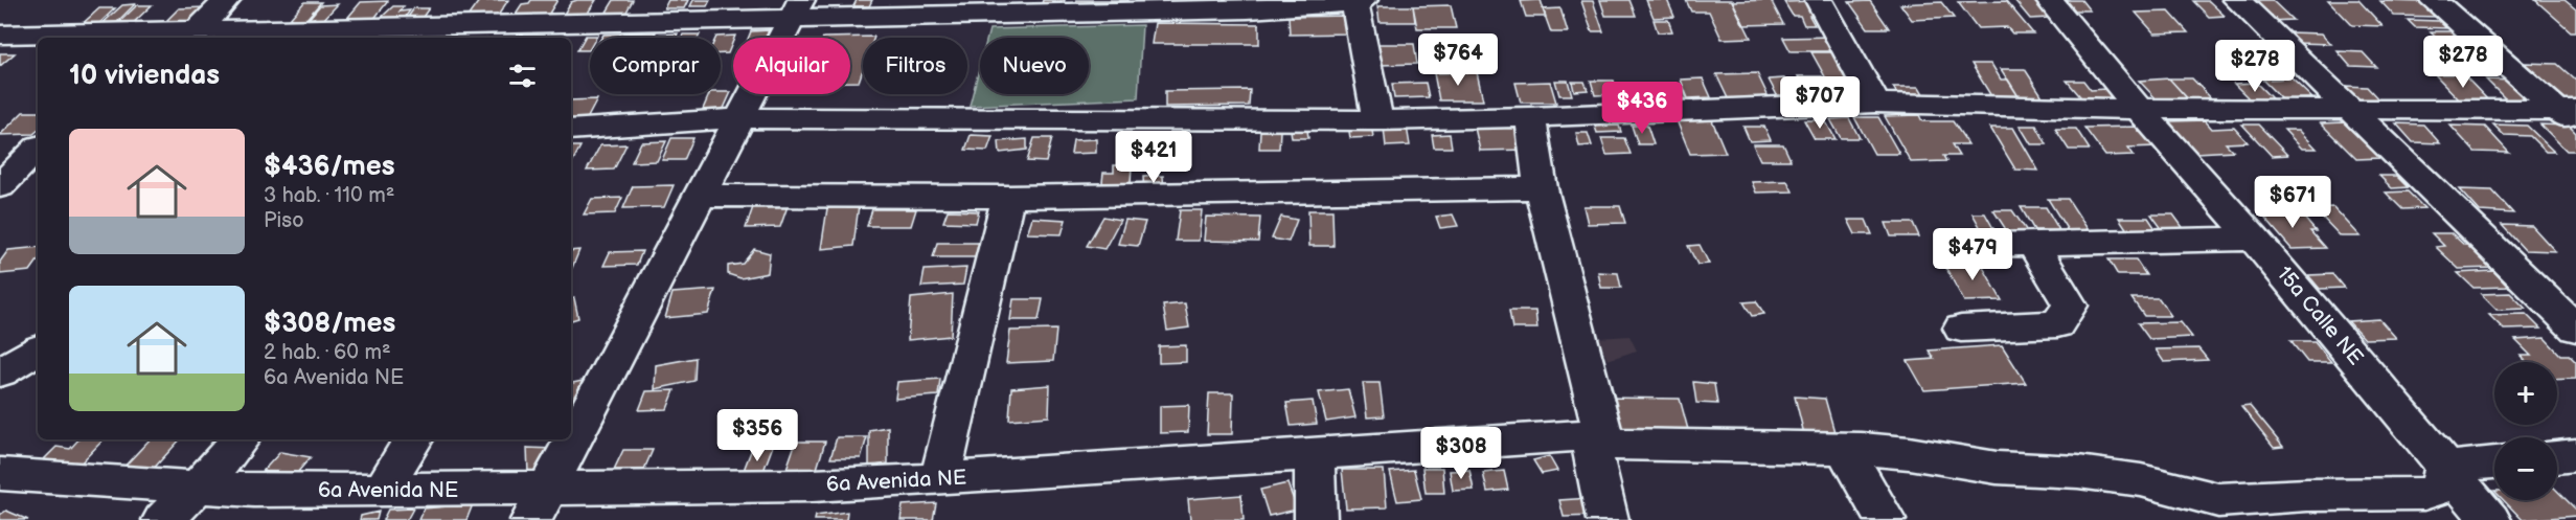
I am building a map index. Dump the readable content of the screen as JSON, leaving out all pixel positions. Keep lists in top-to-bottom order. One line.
{"streets":{"street":["15a Calle NE","6a Avenida NE"]},"crossings":[["15a Calle NE","6a Avenida NE"]],"page":{"price":["$764","$278","$278","$707","$436","$421","$671","$479","$356","$308"],"chip":["Comprar","Alquilar","Filtros","Nuevo"],"heading":"10 viviendas","list":[{"name":"$436/mes","note":"3 hab. · 110 m² · Piso"},{"name":"$308/mes","note":"2 hab. · 60 m² · 6a Avenida NE"}],"map_buttons":["+","−"]}}
